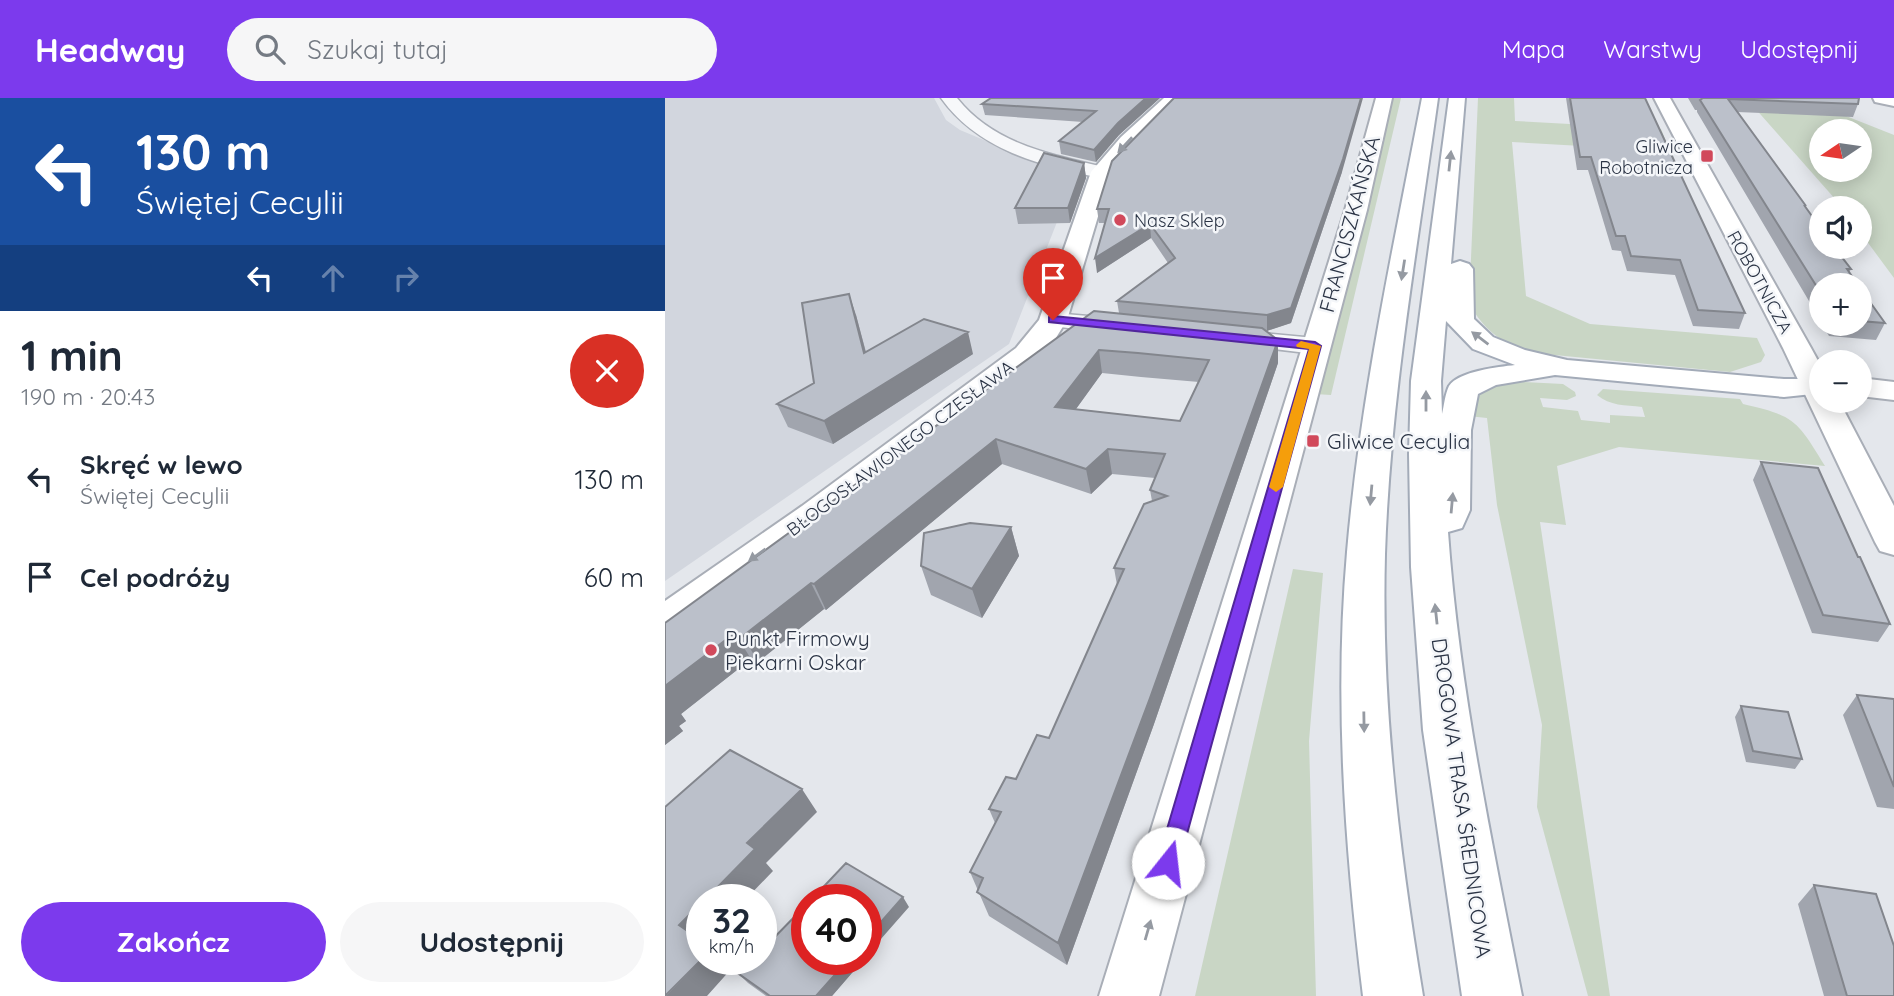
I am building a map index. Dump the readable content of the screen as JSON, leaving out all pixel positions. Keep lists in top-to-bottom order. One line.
{"streets":{"street":["FRANCISZKAŃSKA","ROBOTNICZA","BŁOGOSŁAWIONEGO CZESŁAWA","DROGOWA TRASA ŚREDNICOWA"]},"one_way":["BŁOGOSŁAWIONEGO CZESŁAWA"],"places":{"transit":["Gliwice Robotnicza","Gliwice Cecylia"],"other":["Nasz Sklep","Punkt Firmowy Piekarni Oskar"]},"north":"left","page":{"header":"Headway","search":"Szukaj tutaj","nav":["Mapa","Warstwy","Udostępnij"],"turn":["130 m","Świętej Cecylii"],"map_buttons":["+","−"],"heading":["1 min","190 m · 20:43"],"list":[{"name":"Skręć w lewo","note":"Świętej Cecylii","value":"130 m"},{"name":"Cel podróży","value":"60 m"}],"speed":"32 km/h","limit":"40","buttons":["Zakończ","Udostępnij"]}}
